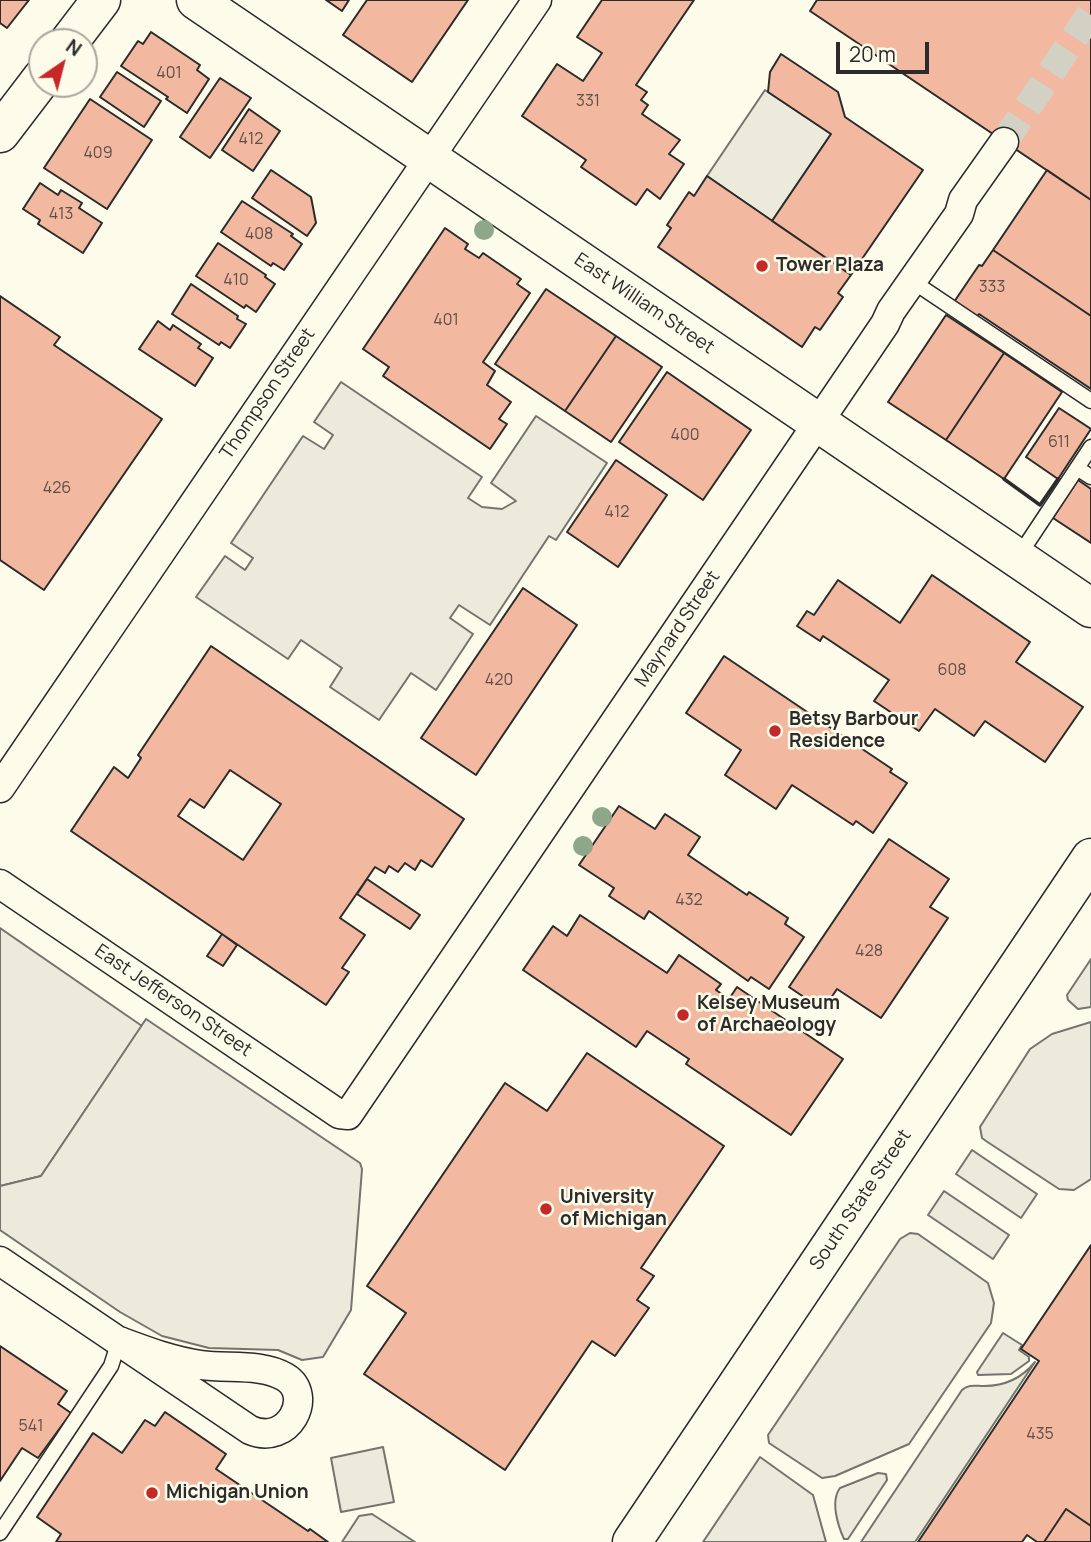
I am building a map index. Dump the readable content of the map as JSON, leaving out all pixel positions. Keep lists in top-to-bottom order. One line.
{"streets":{"street":["East William Street","Thompson Street","Maynard Street","East Jefferson Street","South State Street"]},"crossings":[["East William Street","Thompson Street"],["East William Street","Maynard Street"],["Maynard Street","East Jefferson Street"]],"places":["Tower Plaza","Betsy Barbour Residence","Kelsey Museum of Archaeology","University of Michigan","Michigan Union"],"house_numbers":["401","331","412","409","413","408","410","333","401","400","611","426","412","608","420","432","428","541","435"],"scale_bar":"20 m","north":"top right"}
